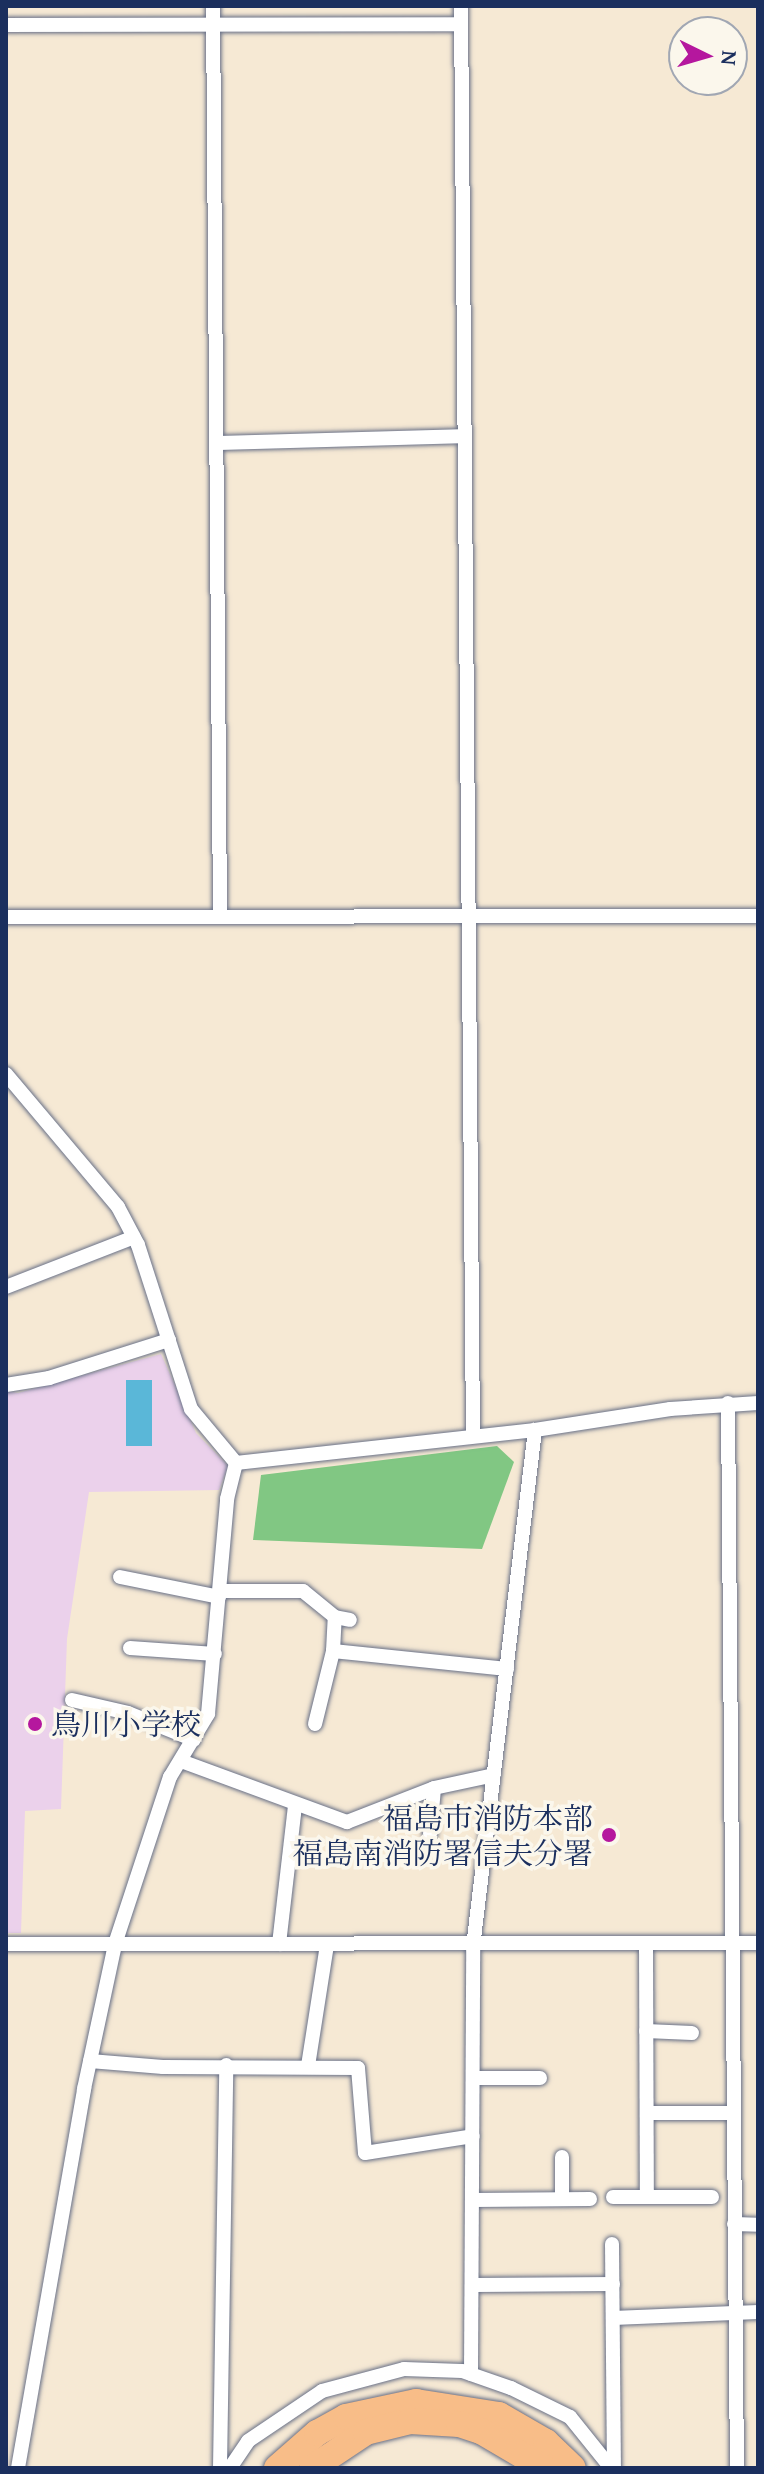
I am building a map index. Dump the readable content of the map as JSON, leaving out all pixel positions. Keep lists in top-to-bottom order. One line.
{"places":["鳥川小学校","福島市消防本部 福島南消防署信夫分署"],"north":"right"}
